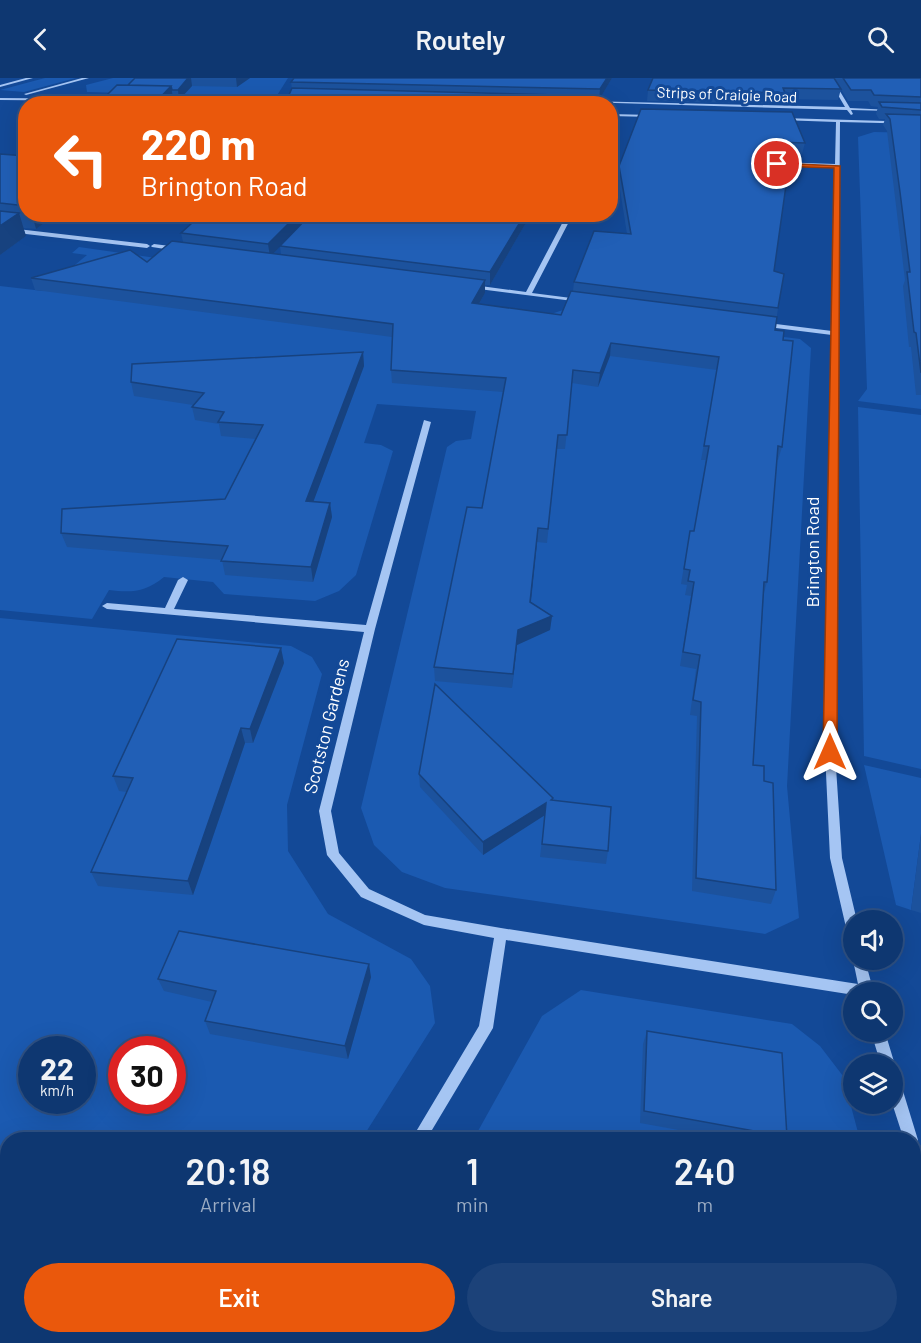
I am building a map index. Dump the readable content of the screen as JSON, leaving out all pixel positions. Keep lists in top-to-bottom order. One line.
{"streets":{"street":["Strips of Craigie Road","Brington Road","Scotston Gardens"]},"crossings":[["Strips of Craigie Road","Brington Road"]],"page":{"header":"Routely","turn":["220 m","Brington Road"],"speed":"22 km/h","limit":"30","eta":["20:18","Arrival","1","min","240","m"],"buttons":["Exit","Share"]}}
